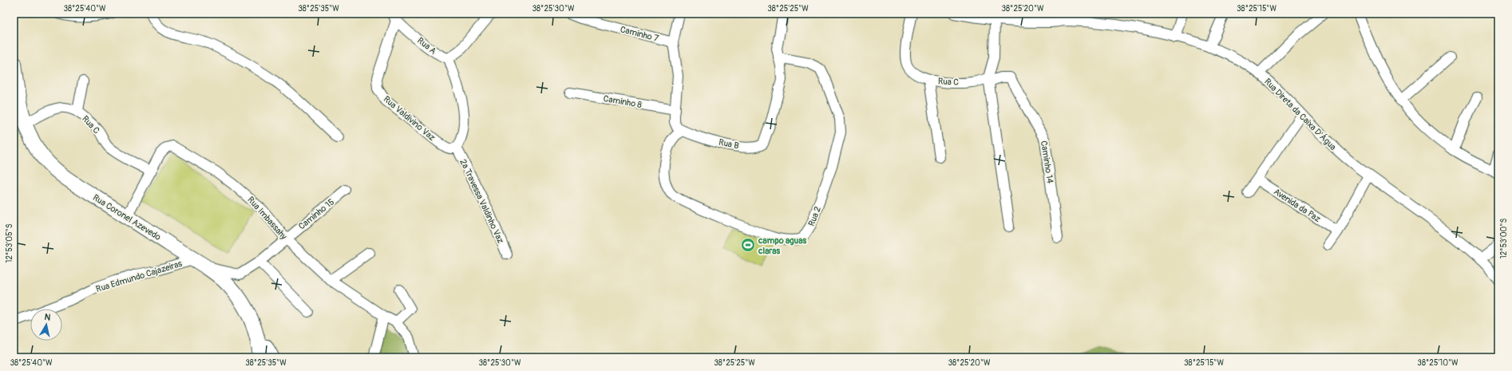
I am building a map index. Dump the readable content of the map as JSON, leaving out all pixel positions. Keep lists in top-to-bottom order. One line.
{"streets":{"main road":["Rua Coronel Azevedo"],"street":["Caminho 7","Rua A","Rua C","Caminho 8","Rua Direta da Caixa D'Água","Rua Valdivino Vaz","Rua B","Caminho 14","2ª Travessa Valdinho Vaz","Avenida da Paz","Caminho 15","Rua 2","Rua Imbassahy","Rua Edmundo Cajazeiras"]},"crossings":[["Rua A","Rua Valdivino Vaz"],["Rua C","Caminho 14"],["Rua C","Rua Coronel Azevedo"],["Rua C","Rua Imbassahy"],["Rua Valdivino Vaz","2ª Travessa Valdinho Vaz"],["Rua B","Rua 2"],["Caminho 15","Rua Coronel Azevedo"],["Caminho 15","Rua Imbassahy"],["Caminho 15","Rua Edmundo Cajazeiras"],["Rua Coronel Azevedo","Rua Imbassahy"],["Rua Coronel Azevedo","Rua Edmundo Cajazeiras"]],"places":{"sports":["campo aguas claras"]},"north":"top","coordinates":["38°25'40\"W","38°25'35\"W","38°25'30\"W","38°25'25\"W","38°25'20\"W","38°25'15\"W","12°53'00\"S","12°53'05\"S","38°25'10\"W"]}
